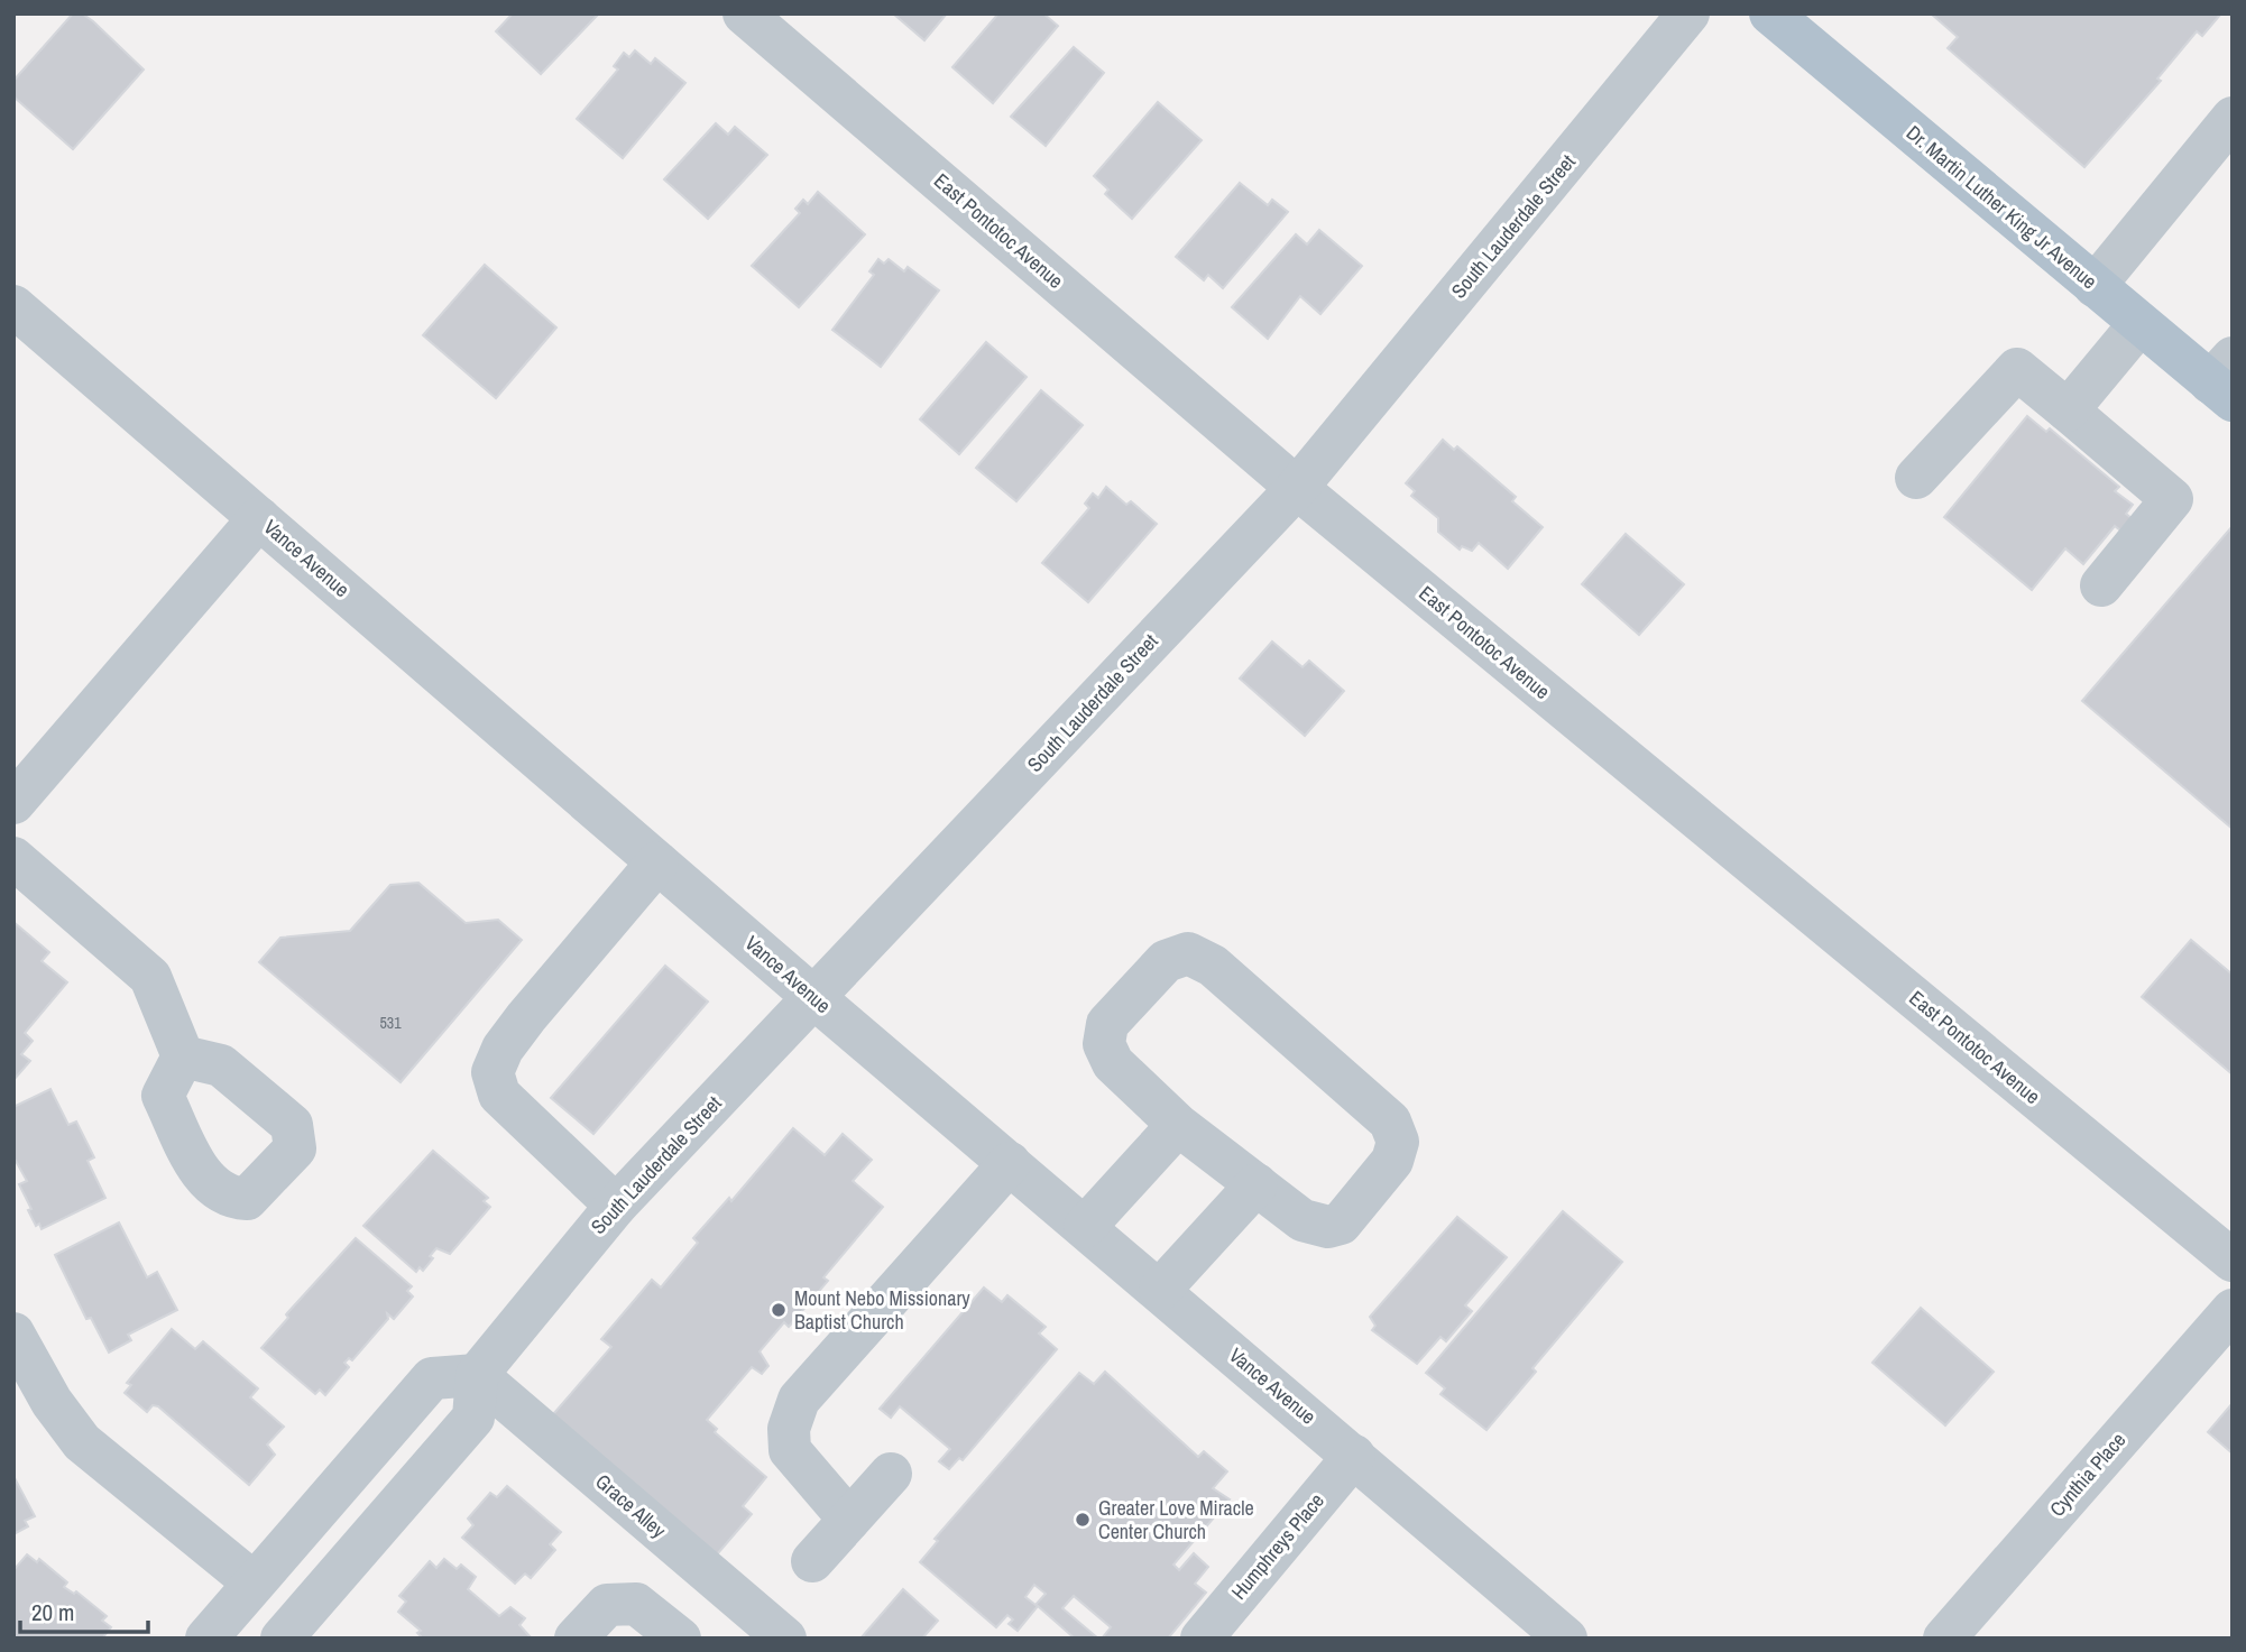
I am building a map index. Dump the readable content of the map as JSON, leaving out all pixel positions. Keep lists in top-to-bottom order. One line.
{"streets":{"main road":["Dr. Martin Luther King Jr Avenue"],"street":["South Lauderdale Street","East Pontotoc Avenue","Vance Avenue","Cynthia Place","Grace Alley","Humphreys Place"]},"crossings":[["South Lauderdale Street","East Pontotoc Avenue"],["South Lauderdale Street","Vance Avenue"],["South Lauderdale Street","Grace Alley"],["Vance Avenue","Humphreys Place"]],"places":["Mount Nebo Missionary Baptist Church","Greater Love Miracle Center Church"],"house_numbers":["531"],"scale_bar":"20 m"}
